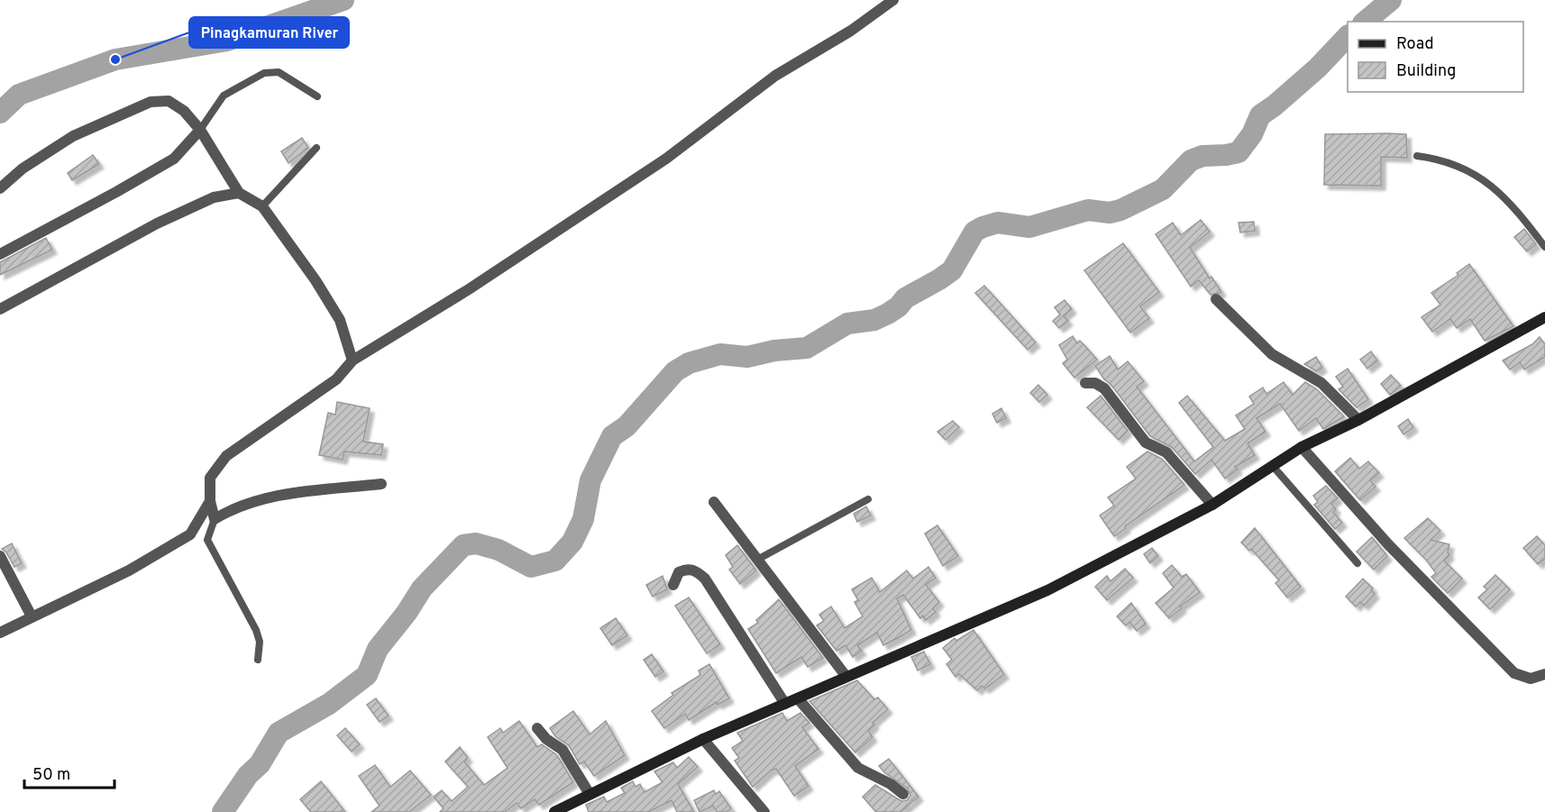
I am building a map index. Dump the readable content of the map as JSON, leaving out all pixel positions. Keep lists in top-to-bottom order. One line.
{"places":["Pinagkamuran River"],"legend":["Road","Building"],"scale_bar":"50 m"}
